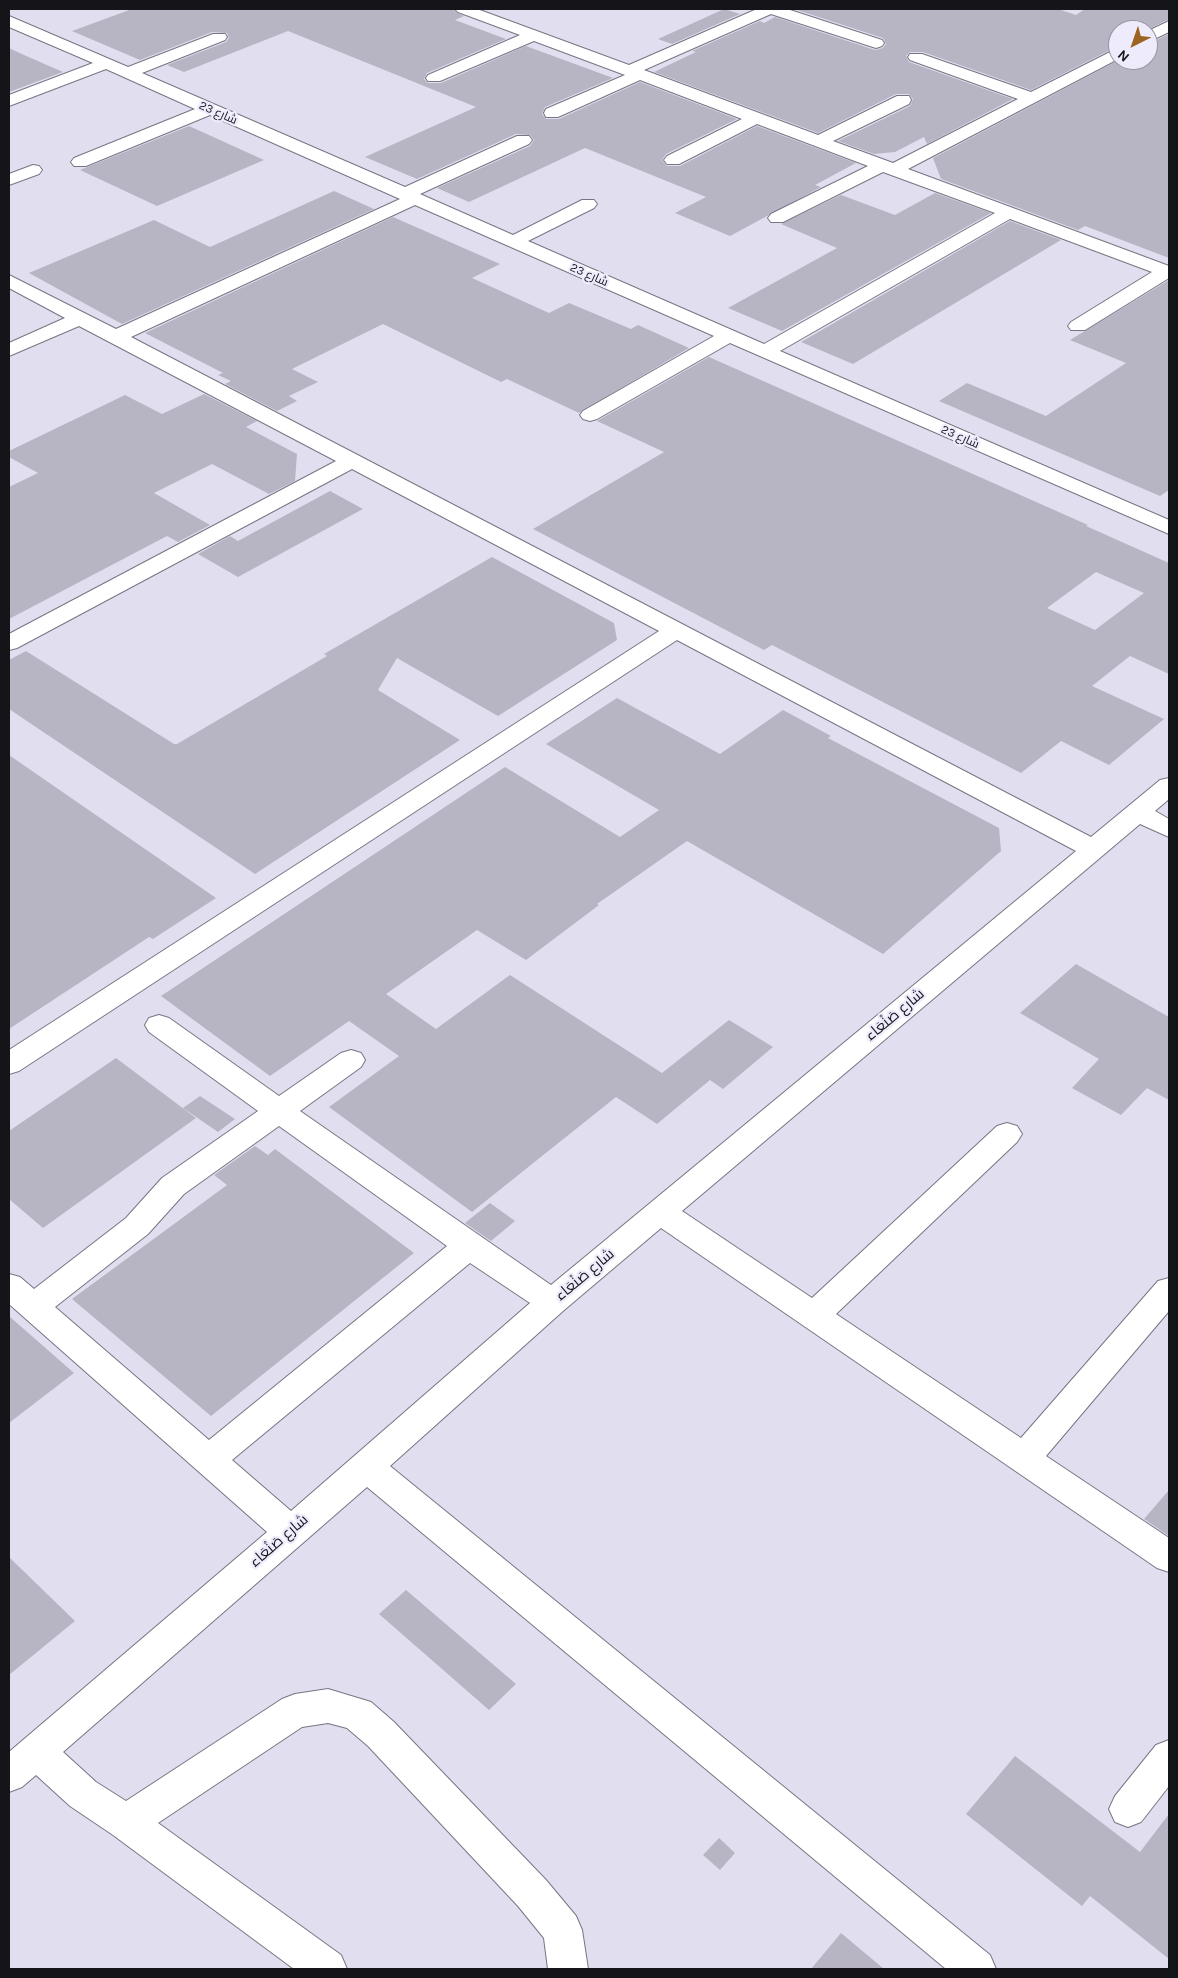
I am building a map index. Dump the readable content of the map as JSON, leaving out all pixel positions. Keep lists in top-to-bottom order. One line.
{"streets":{"street":["شارع 23","شارع صَنْعَاء"]},"north":"bottom left"}
